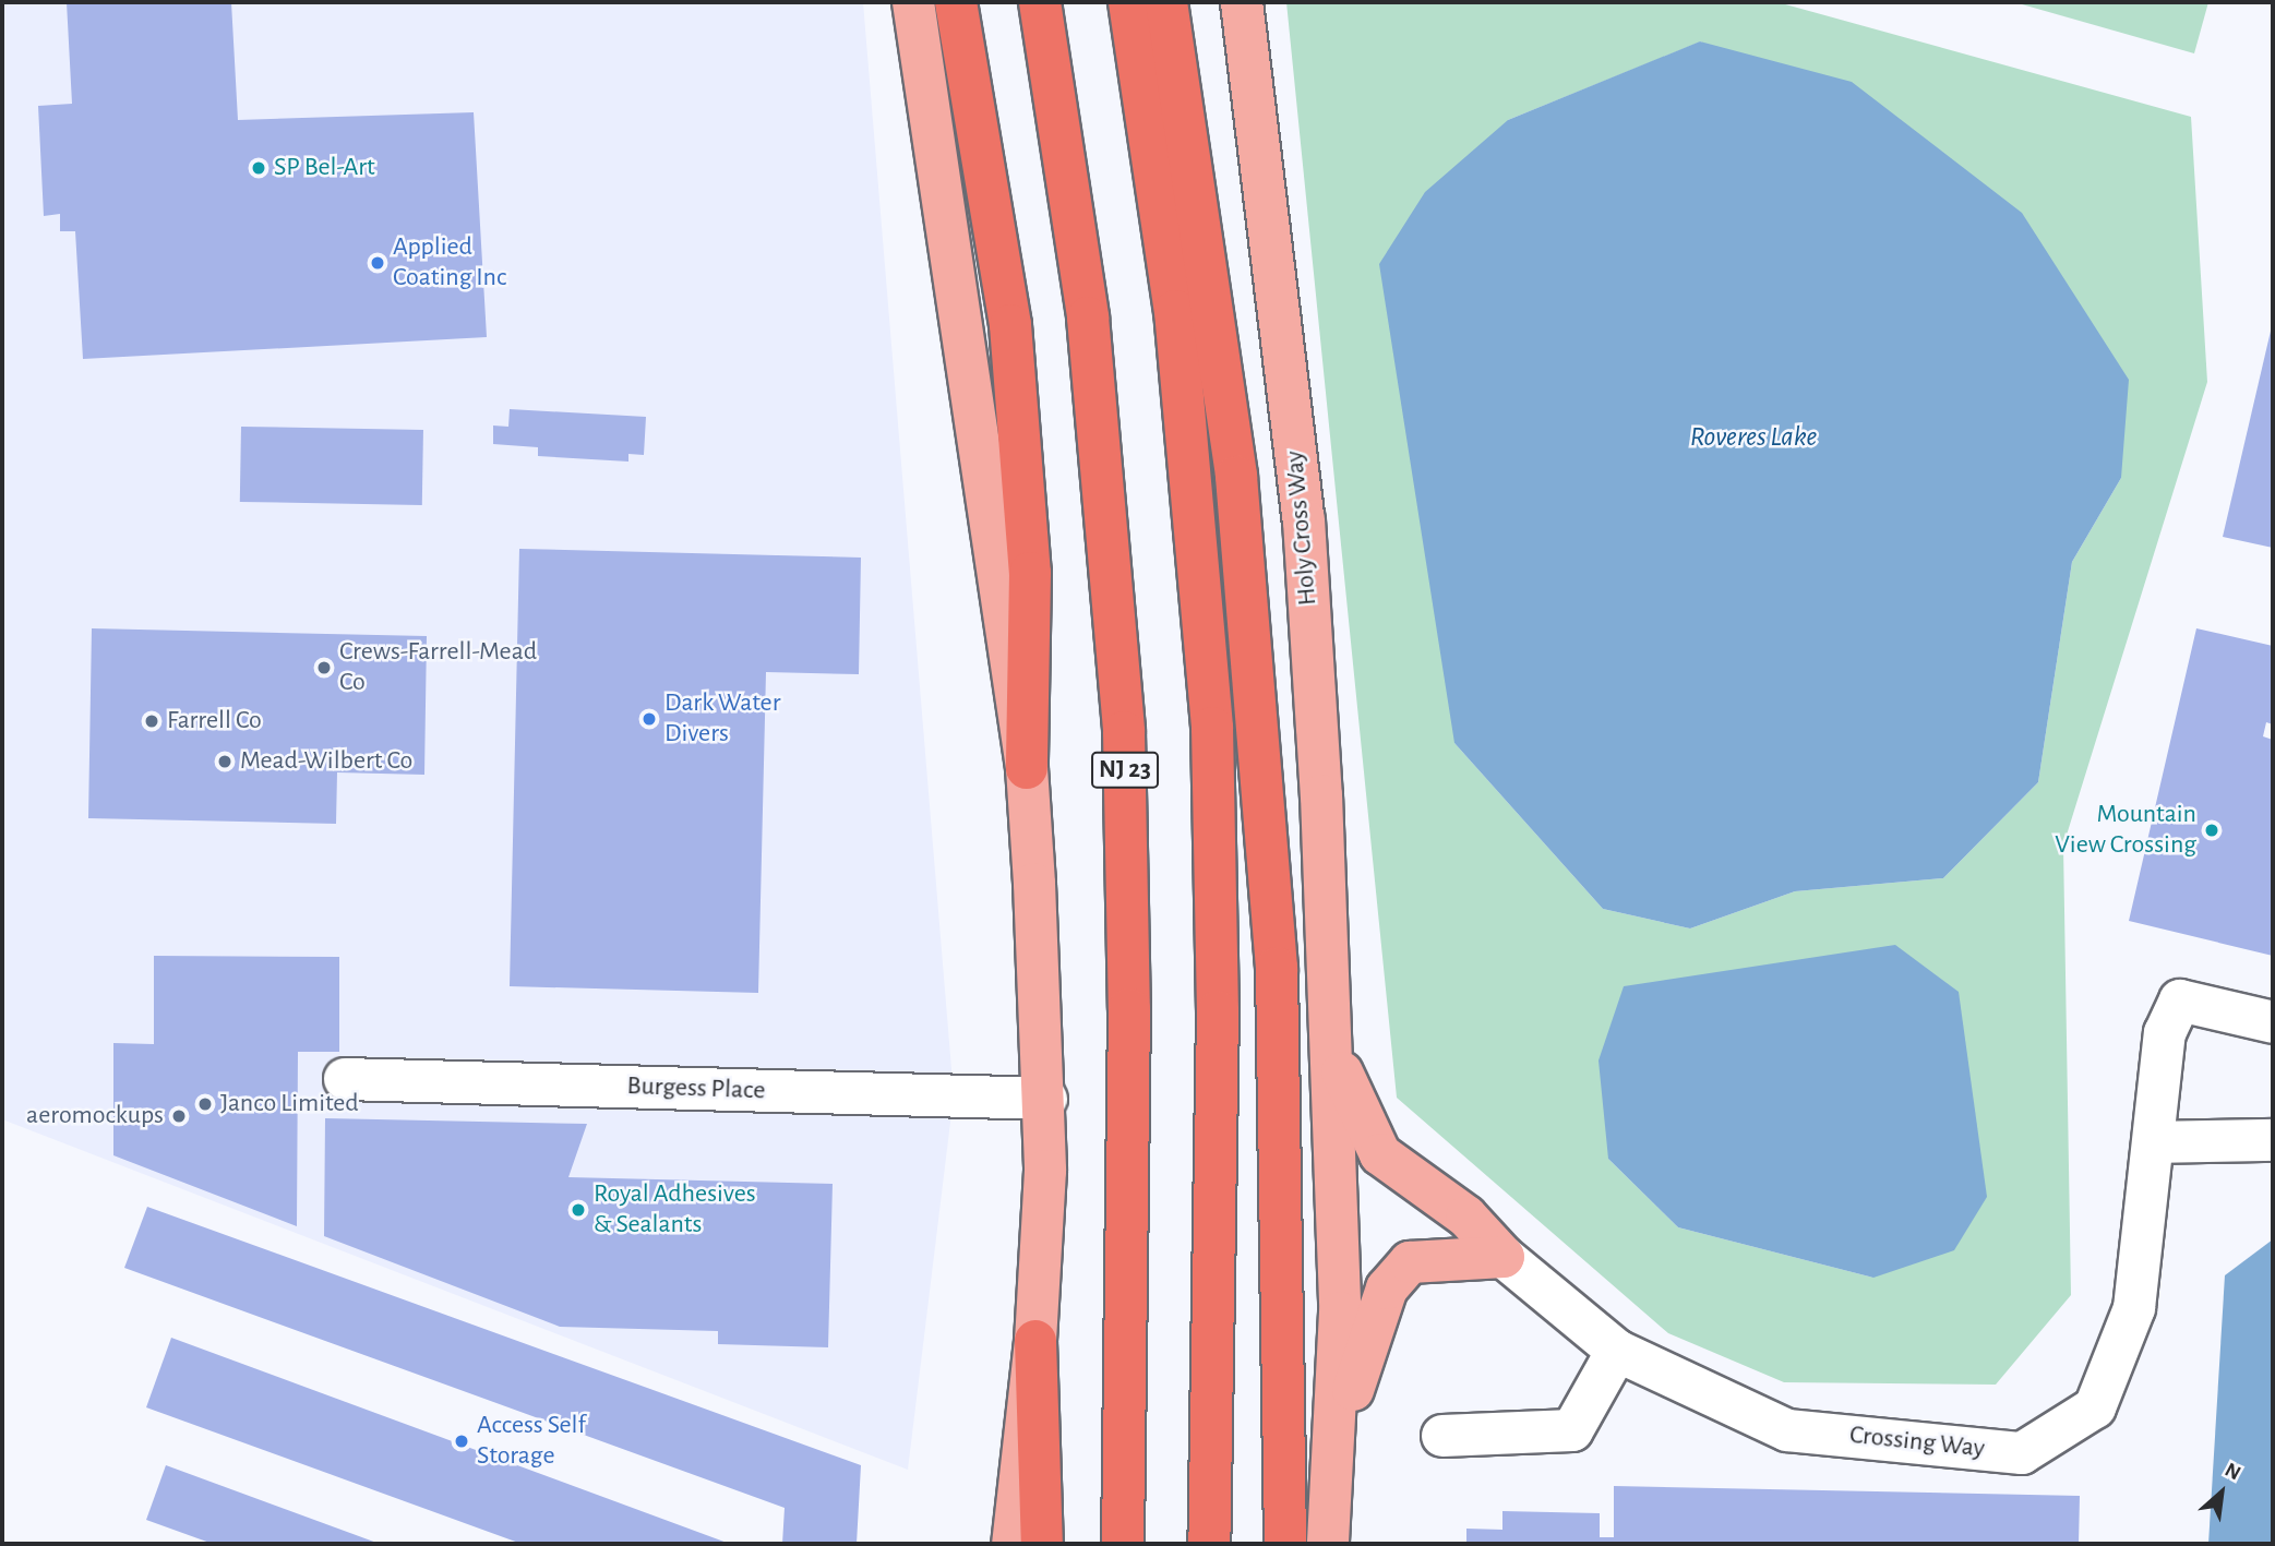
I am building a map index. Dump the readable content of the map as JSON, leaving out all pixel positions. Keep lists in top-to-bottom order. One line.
{"streets":{"highway":["NJ 23"],"main road":["Holy Cross Way"],"lane":["Burgess Place","Crossing Way"]},"water":["Roveres Lake"],"places":["SP Bel-Art","Applied Coating Inc","Crews-Farrell-Mead Co","Dark Water Divers","Farrell Co","Mead-Wilbert Co","Mountain View Crossing","Janco Limited","aeromockups","Royal Adhesives & Sealants","Access Self Storage"],"north":"top right"}
